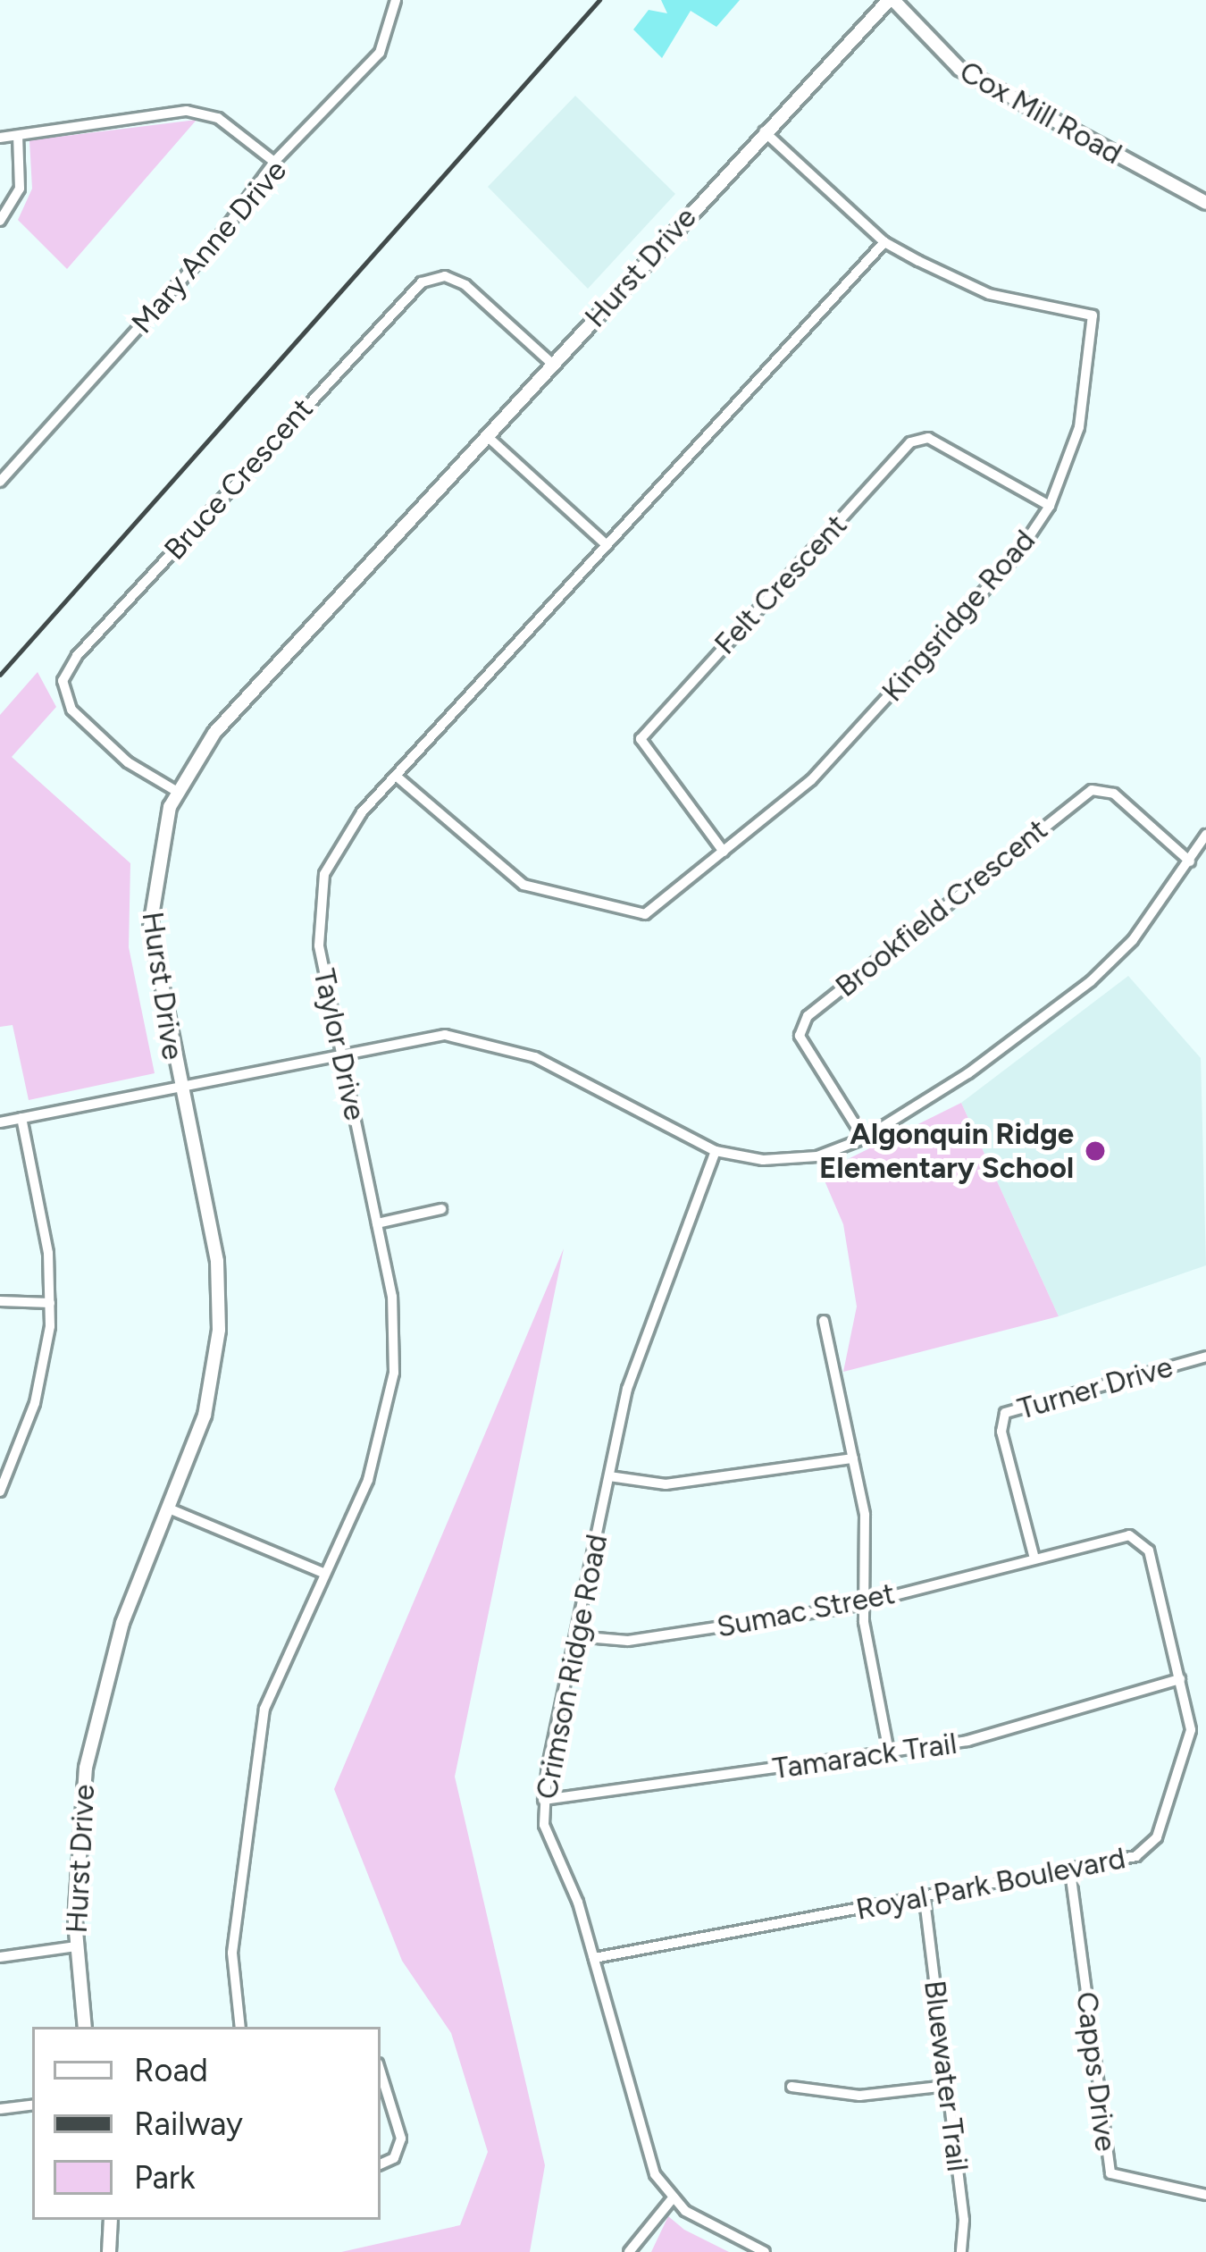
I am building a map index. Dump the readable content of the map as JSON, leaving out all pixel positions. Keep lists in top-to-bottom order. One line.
{"streets":{"street":["Cox Mill Road","Mary Anne Drive","Hurst Drive","Bruce Crescent","Felt Crescent","Kingsridge Road","Brookfield Crescent","Taylor Drive","Turner Drive","Sumac Street","Crimson Ridge Road","Tamarack Trail","Royal Park Boulevard","Capps Drive","Bluewater Trail"]},"crossings":[["Cox Mill Road","Hurst Drive"],["Hurst Drive","Bruce Crescent"],["Hurst Drive","Kingsridge Road"],["Felt Crescent","Kingsridge Road"],["Kingsridge Road","Taylor Drive"],["Turner Drive","Sumac Street"],["Turner Drive","Royal Park Boulevard"],["Sumac Street","Crimson Ridge Road"],["Sumac Street","Royal Park Boulevard"],["Crimson Ridge Road","Tamarack Trail"],["Crimson Ridge Road","Royal Park Boulevard"],["Tamarack Trail","Royal Park Boulevard"],["Royal Park Boulevard","Capps Drive"],["Royal Park Boulevard","Bluewater Trail"]],"places":["Algonquin Ridge Elementary School"],"legend":["Road","Railway","Park"]}
